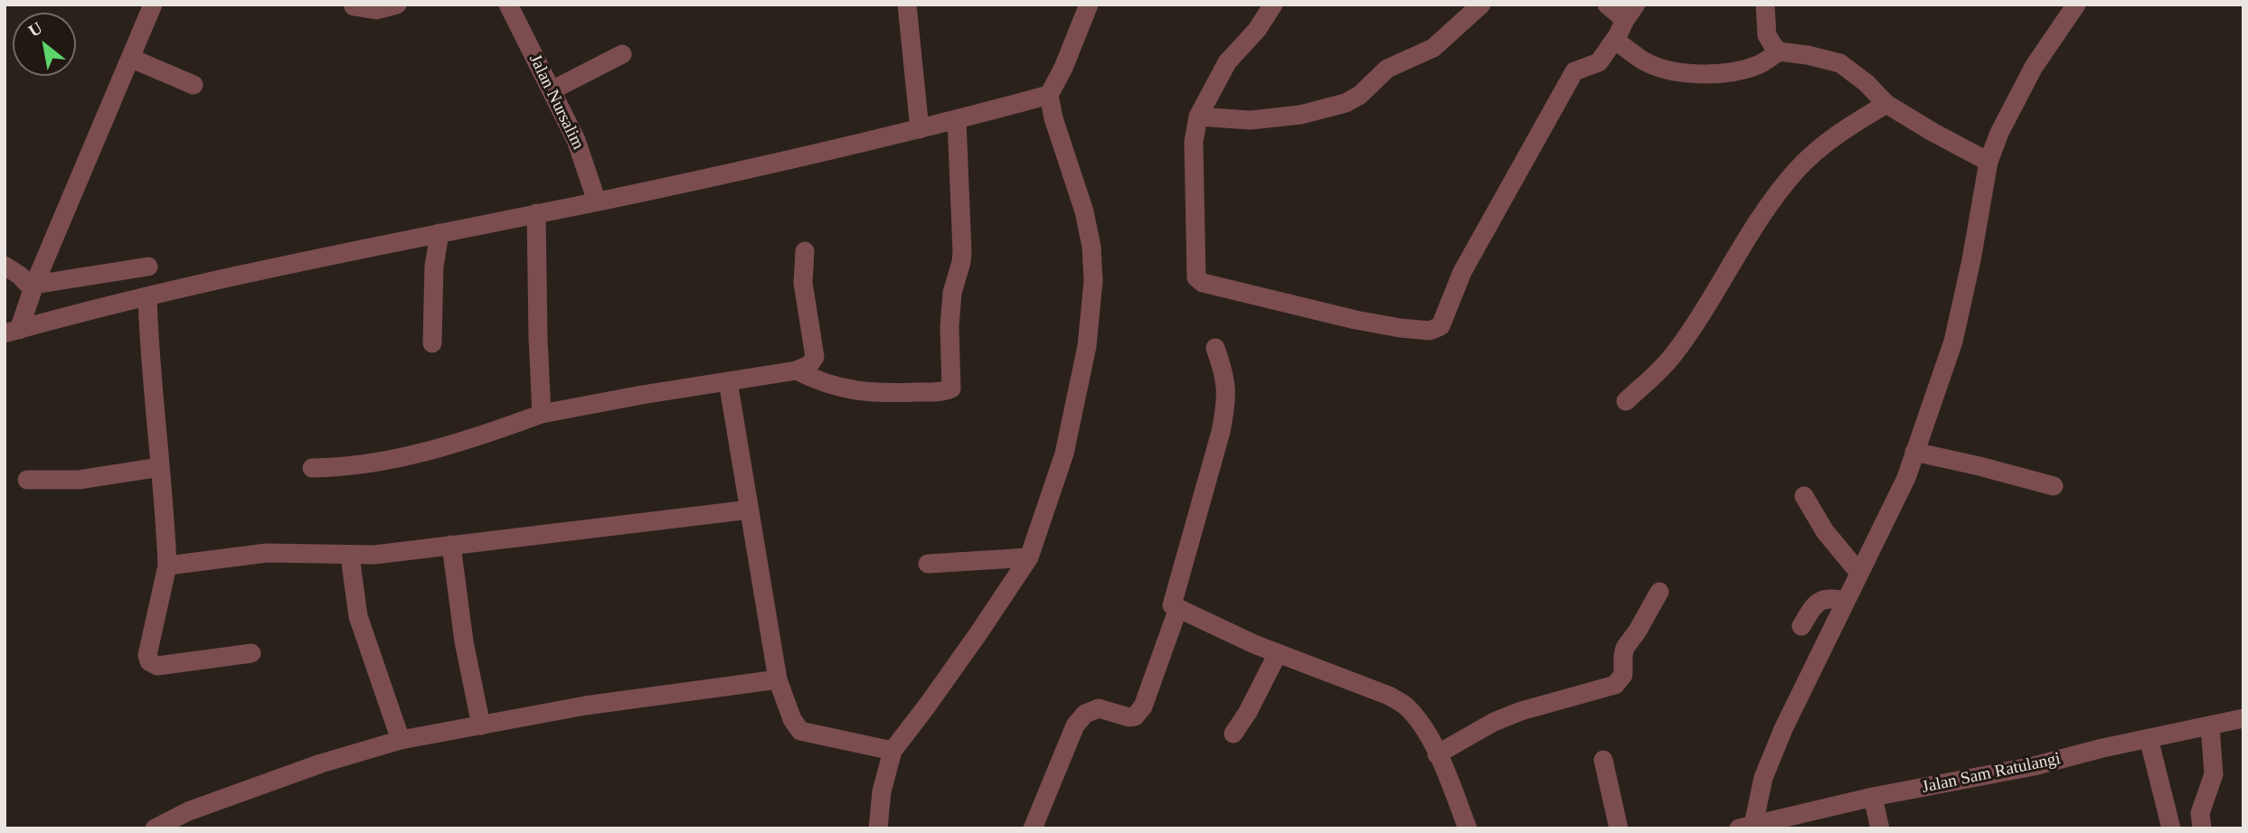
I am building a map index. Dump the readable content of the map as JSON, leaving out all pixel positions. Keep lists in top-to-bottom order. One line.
{"streets":{"street":["Jalan Nursalim","Jalan Sam Ratulangi"]},"north":"top left"}
